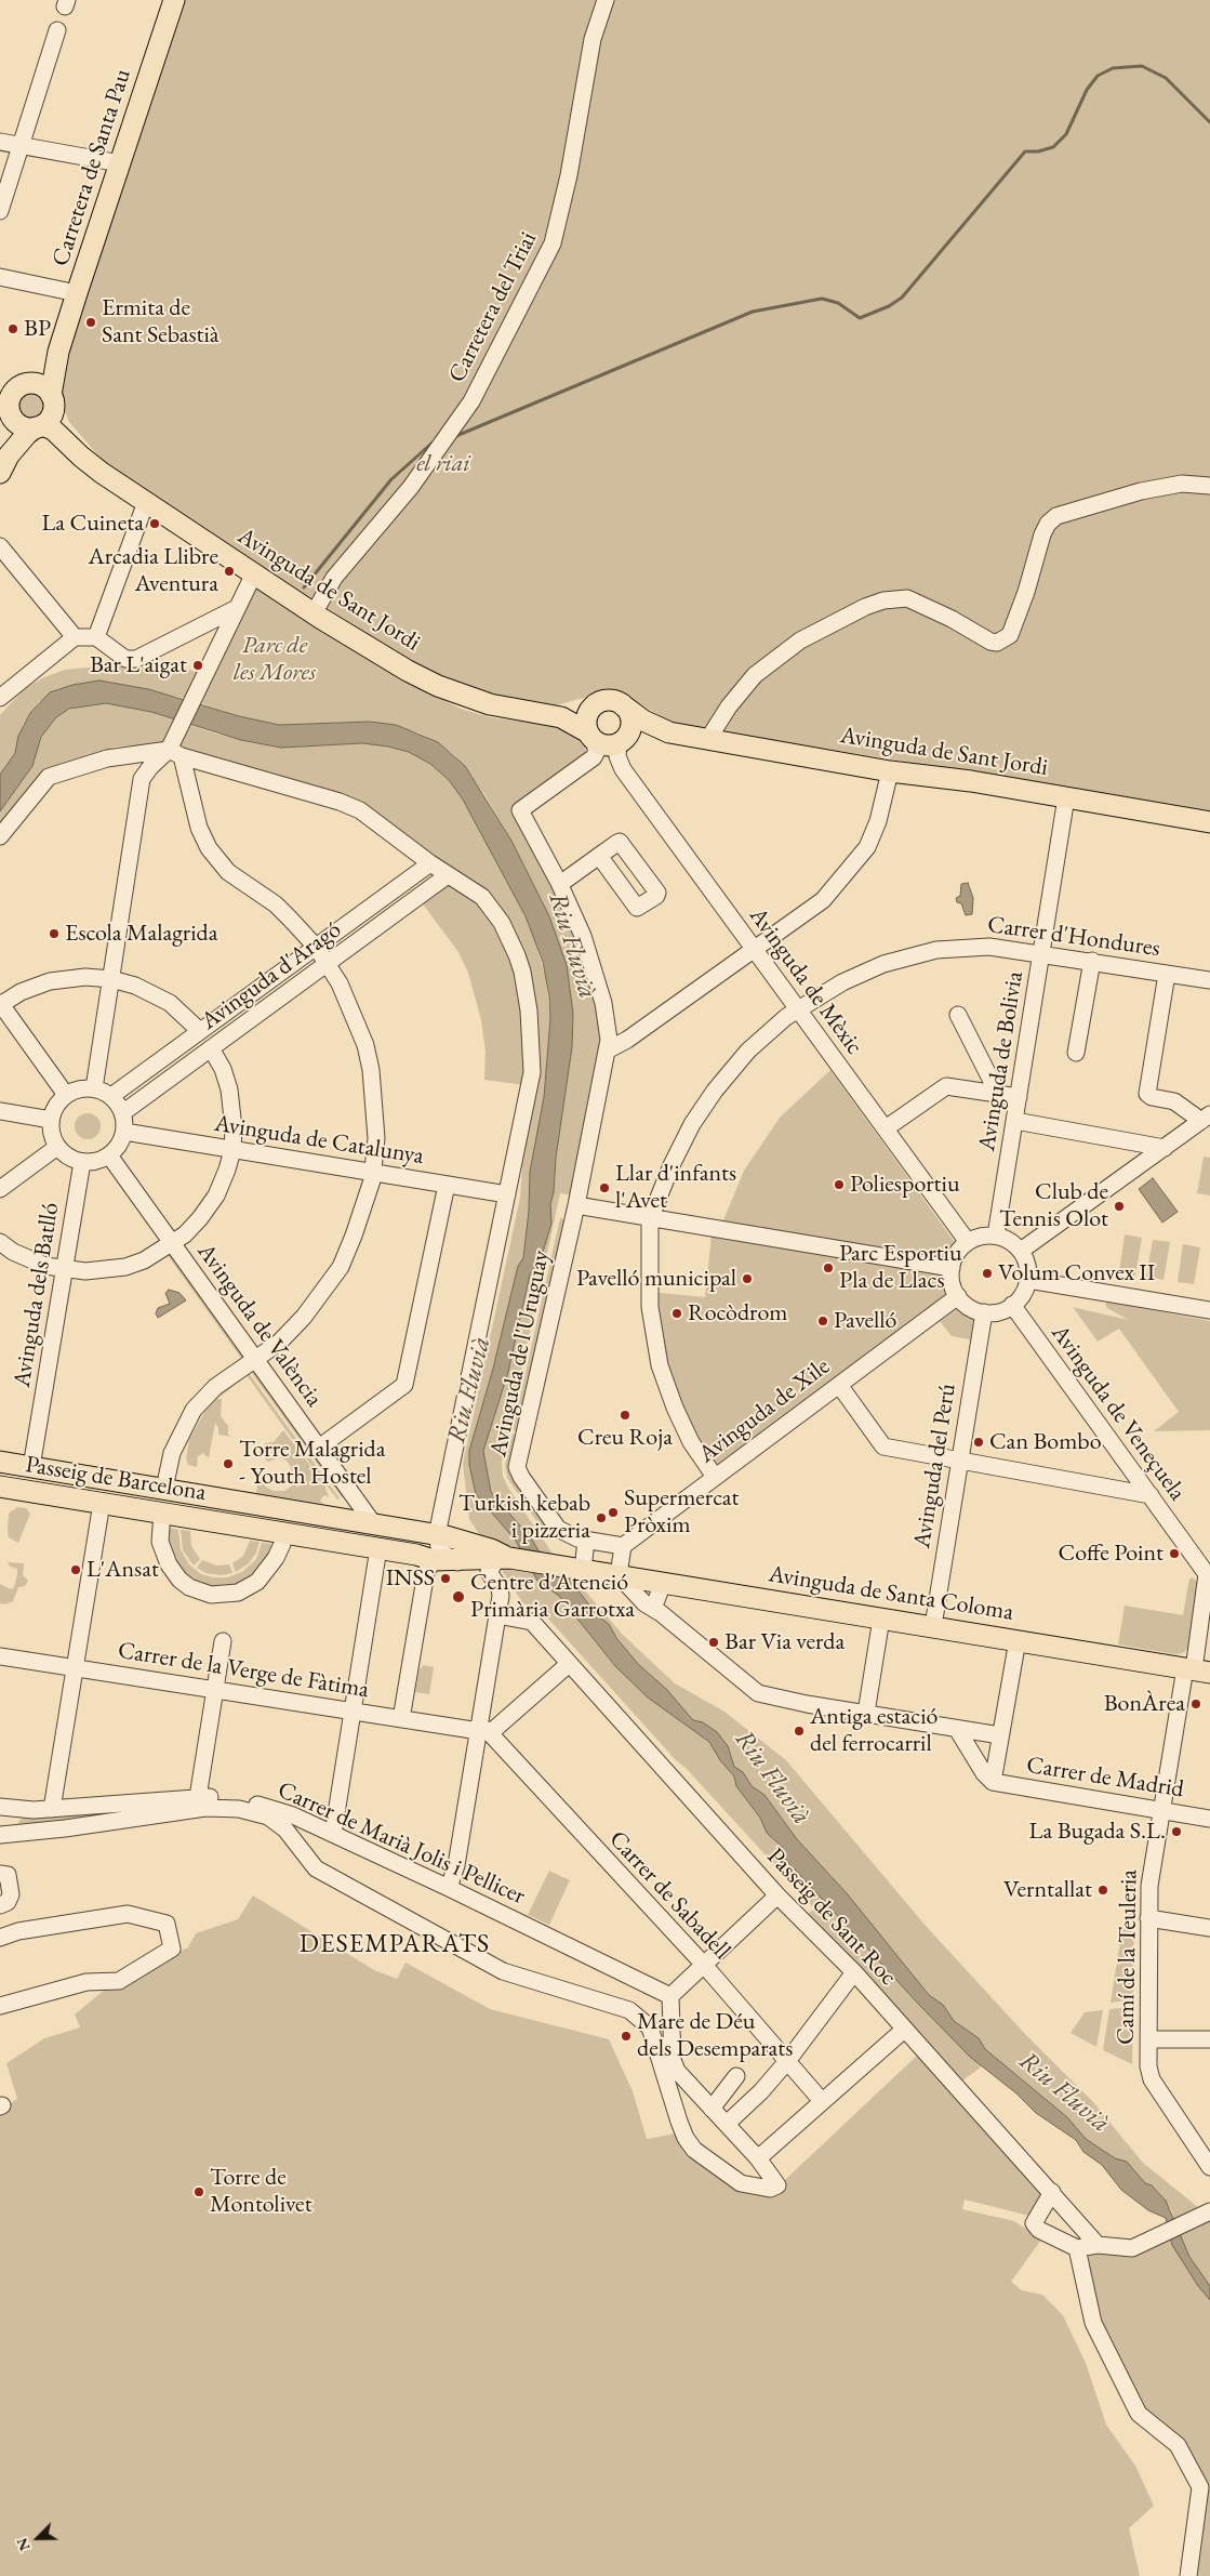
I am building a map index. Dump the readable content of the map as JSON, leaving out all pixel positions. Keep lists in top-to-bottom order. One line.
{"streets":{"main road":["Carretera de Santa Pau","Avinguda de Sant Jordi","Passeig de Barcelona","Avinguda de Santa Coloma"],"street":["Carretera del Triai","Carrer d'Hondures","Avinguda d'Aragó","Avinguda de Mèxic","Avinguda de Bolivia","Avinguda de Catalunya","Avinguda dels Batlló","Avinguda de València","Avinguda de l'Uruguay","Avinguda de Xile","Avinguda de Veneçuela","Avinguda del Perú","Carrer de la Verge de Fàtima","Carrer de Madrid","Carrer de Marià Jolis i Pellicer","Carrer de Sabadell","Passeig de Sant Roc","Camí de la Teuleria"]},"crossings":[["Carretera de Santa Pau","Avinguda de Sant Jordi"],["Carretera del Triai","Avinguda de Sant Jordi"],["Avinguda de Sant Jordi","Avinguda de Mèxic"],["Avinguda de Sant Jordi","Avinguda de Bolivia"],["Avinguda de Sant Jordi","Avinguda de l'Uruguay"],["Carrer d'Hondures","Avinguda de Mèxic"],["Carrer d'Hondures","Avinguda de Bolivia"],["Carrer d'Hondures","Avinguda de Xile"],["Avinguda d'Aragó","Avinguda de Catalunya"],["Avinguda d'Aragó","Avinguda dels Batlló"],["Avinguda d'Aragó","Avinguda de València"],["Avinguda de Mèxic","Avinguda de Bolivia"],["Avinguda de Mèxic","Avinguda de l'Uruguay"],["Avinguda de Mèxic","Avinguda de Xile"],["Avinguda de Mèxic","Avinguda de Veneçuela"],["Avinguda de Mèxic","Avinguda del Perú"],["Avinguda de Bolivia","Avinguda de Xile"],["Avinguda de Bolivia","Avinguda de Veneçuela"],["Avinguda de Bolivia","Avinguda del Perú"],["Avinguda de Catalunya","Avinguda dels Batlló"],["Avinguda de Catalunya","Avinguda de València"],["Avinguda dels Batlló","Avinguda de València"],["Avinguda dels Batlló","Passeig de Barcelona"],["Avinguda de València","Passeig de Barcelona"],["Avinguda de l'Uruguay","Avinguda de Xile"],["Avinguda de Xile","Avinguda de Veneçuela"],["Avinguda de Xile","Avinguda del Perú"],["Avinguda de Veneçuela","Avinguda del Perú"],["Avinguda de Veneçuela","Avinguda de Santa Coloma"],["Avinguda de Veneçuela","Camí de la Teuleria"],["Avinguda del Perú","Avinguda de Santa Coloma"],["Passeig de Barcelona","Avinguda de Santa Coloma"],["Avinguda de Santa Coloma","Camí de la Teuleria"],["Carrer de la Verge de Fàtima","Carrer de Sabadell"],["Carrer de Madrid","Camí de la Teuleria"]],"districts":["DESEMPARATS"],"water":["Riu Fluvià"],"parks":["el riai","Parc de les Mores"],"places":["Ermita de Sant Sebastià","BP","La Cuineta","Arcadia Llibre Aventura","Bar L'aigat","Escola Malagrida","Poliesportiu","Llar d'infants l'Avet","Club de Tennis Olot","Parc Esportiu Pla de Llacs","Volum Convex II","Pavelló municipal","Rocòdrom","Pavelló","Creu Roja","Can Bombo","Torre Malagrida - Youth Hostel","Supermercat Pròxim","Turkish kebab i pizzeria","Coffe Point","L'Ansat","INSS","Centre d'Atenció Primària Garrotxa","Bar Via verda","BonÀrea","Antiga estació del ferrocarril","La Bugada S.L.","Verntallat","Mare de Déu dels Desemparats","Torre de Montolivet"],"north":"bottom left"}
